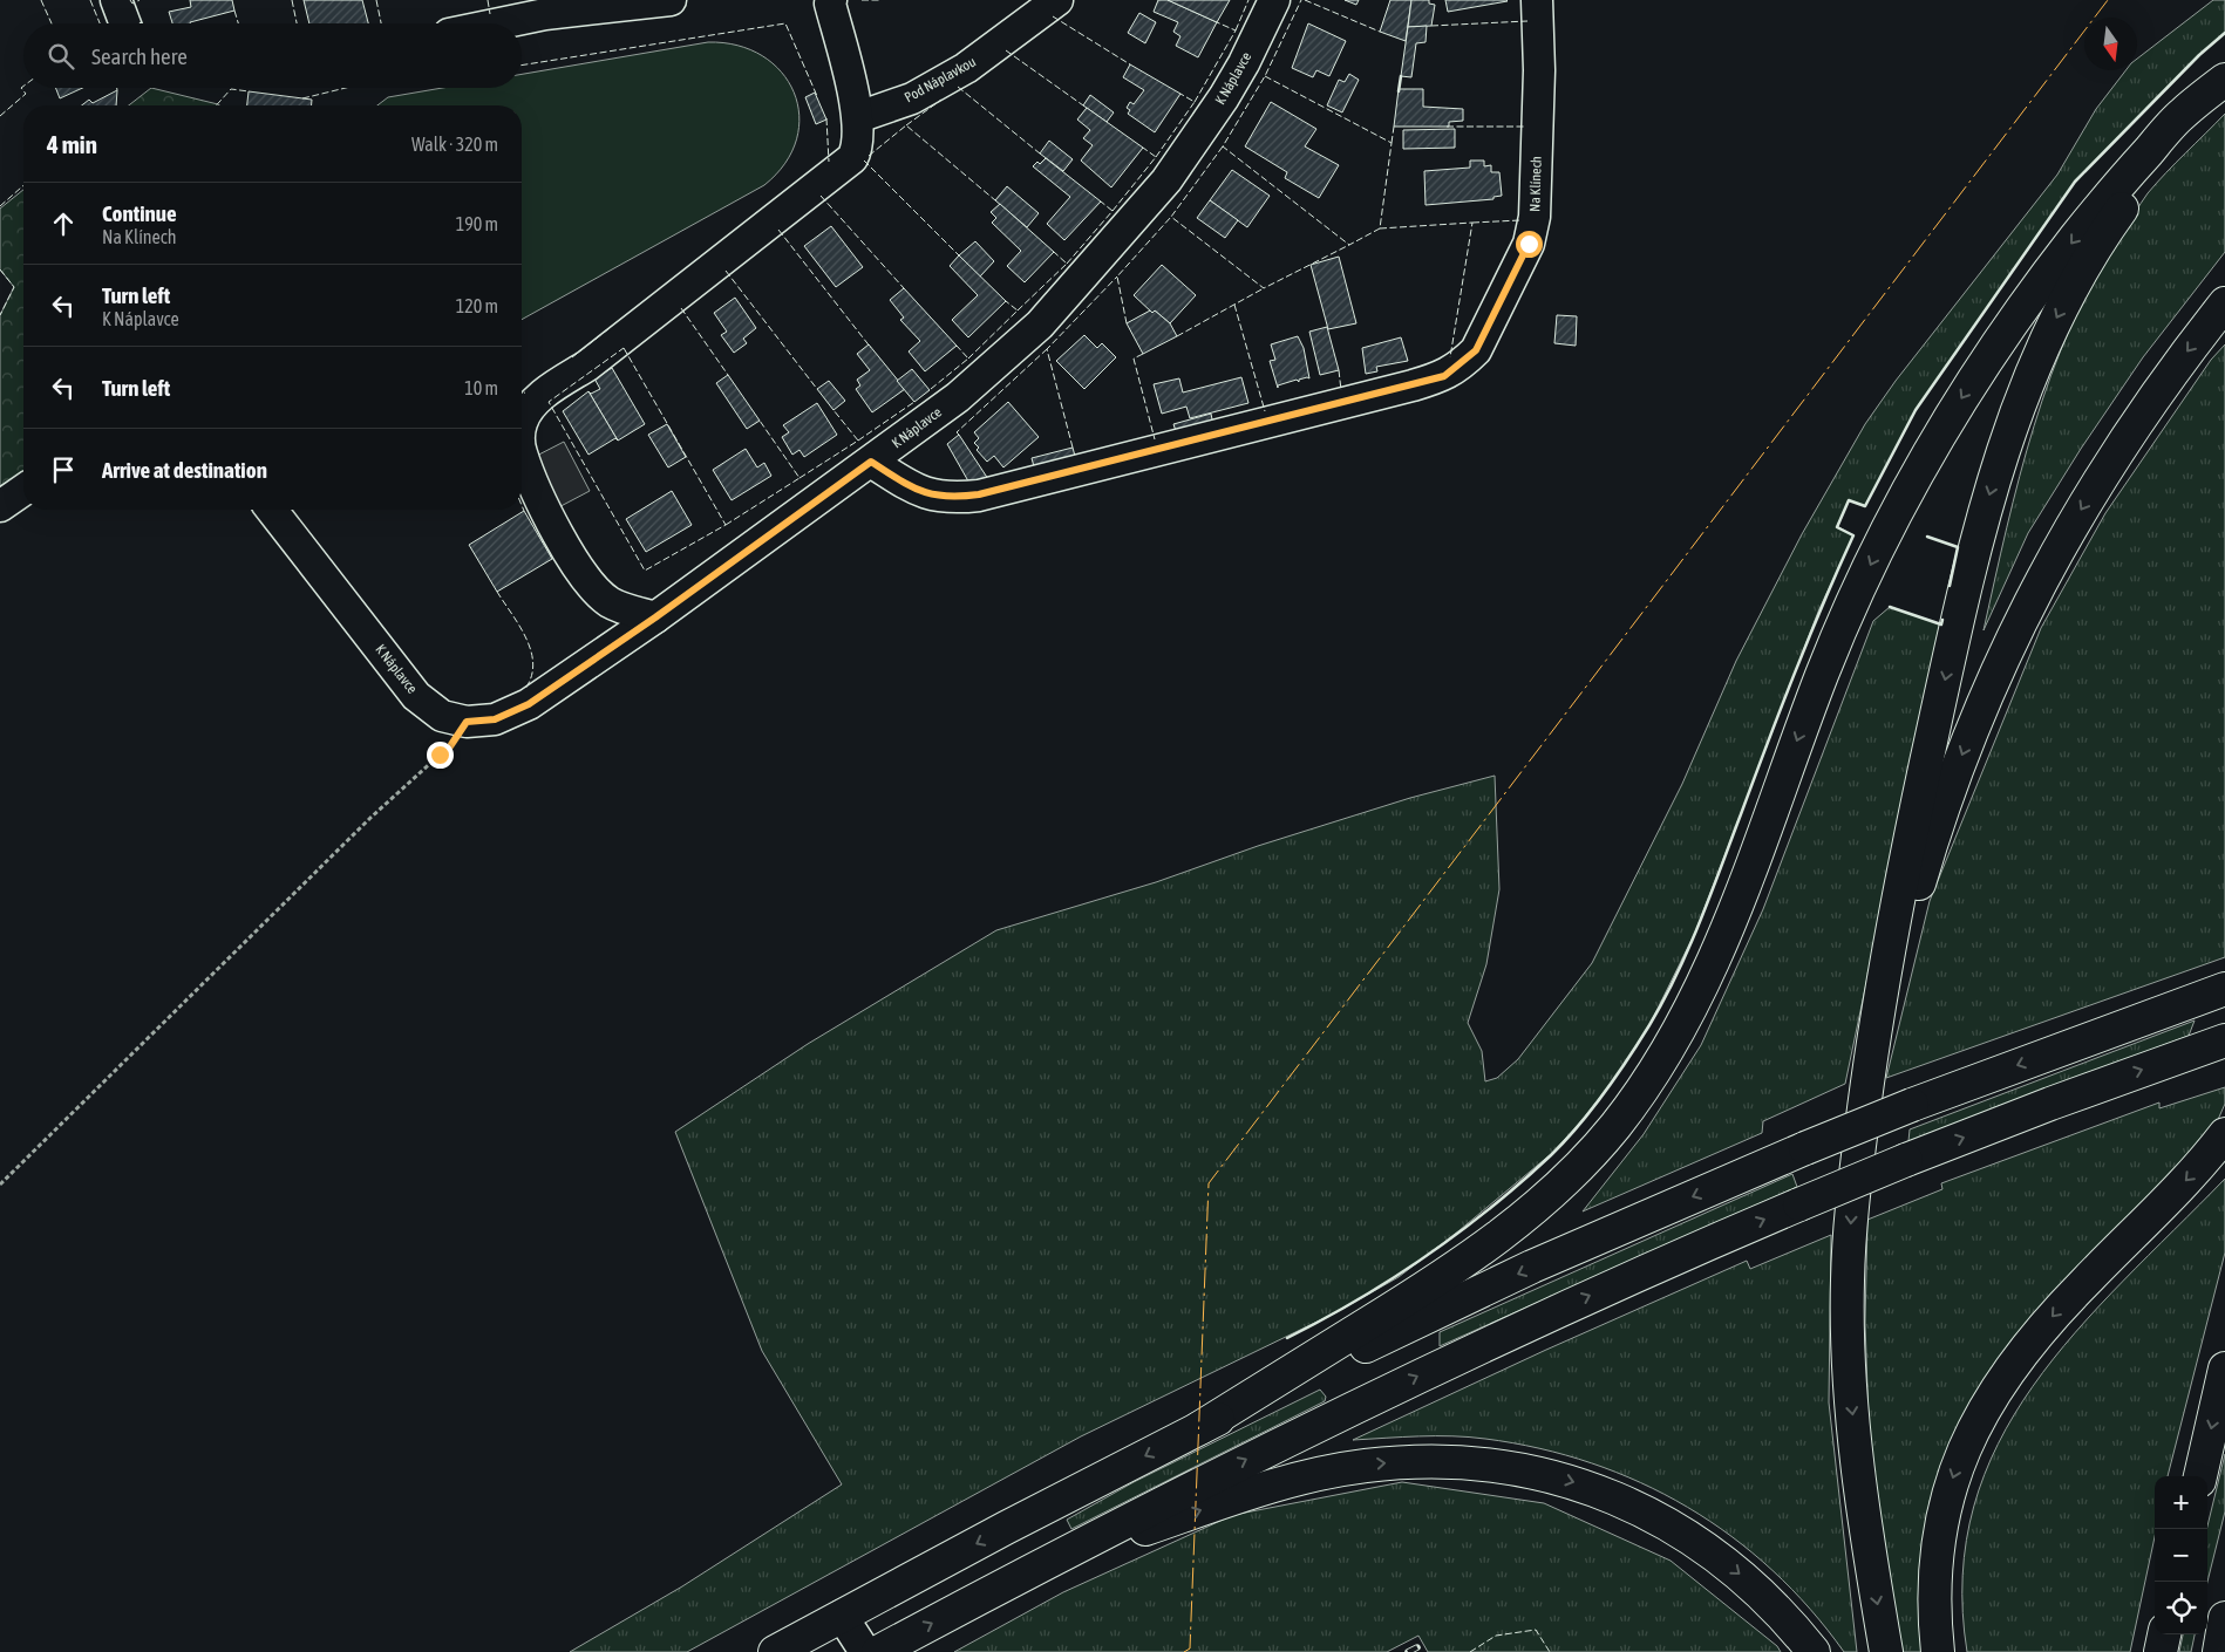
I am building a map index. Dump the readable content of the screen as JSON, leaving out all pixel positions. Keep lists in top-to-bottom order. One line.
{"streets":{"street":["K Náplavce","Pod Náplavkou","Na Klínech"]},"crossings":[["K Náplavce","Na Klínech"]],"north":"bottom","page":{"search":"Search here","heading":["4 min","Walk · 320 m"],"list":[["Continue","Na Klínech","190 m"],["Turn left","K Náplavce","120 m"],["Turn left","10 m"],"Arrive at destination"],"map_buttons":["+","−"]}}
